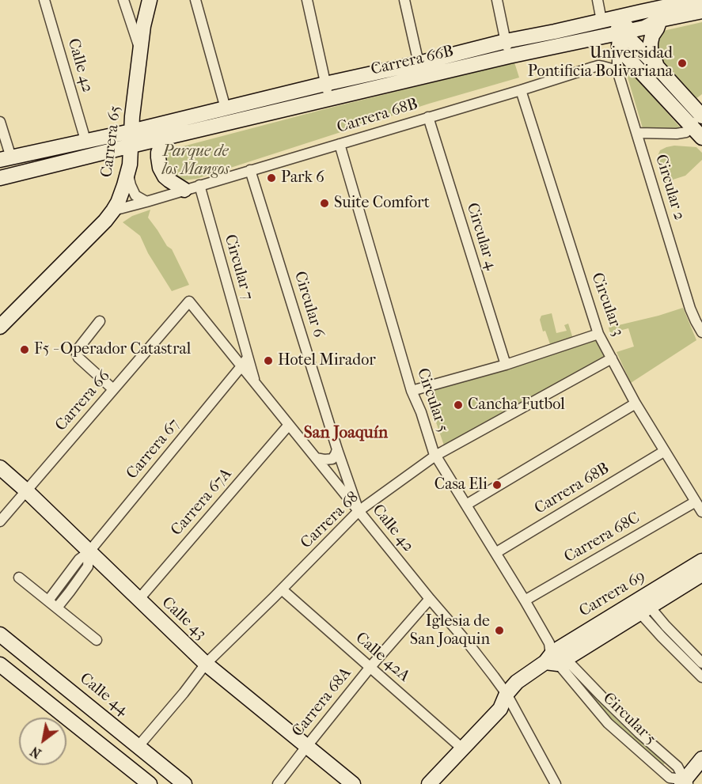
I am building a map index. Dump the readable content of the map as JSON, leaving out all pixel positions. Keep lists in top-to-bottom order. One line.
{"streets":{"main road":["Carrera 66B","Carrera 65","Carrera 69","Calle 43","Calle 44"],"street":["Calle 42","Carrera 68B","Circular 2","Circular 4","Circular 7","Circular 6","Circular 3","Circular 5","Carrera 66","Carrera 67","Carrera 67A","Carrera 68","Carrera 68C","Calle 42A","Carrera 68A"]},"crossings":[["Carrera 66B","Calle 42"],["Carrera 66B","Carrera 65"],["Carrera 66B","Circular 2"],["Calle 42","Circular 7"],["Calle 42","Circular 6"],["Calle 42","Carrera 66"],["Calle 42","Carrera 67"],["Calle 42","Carrera 67A"],["Calle 42","Carrera 68"],["Calle 42","Carrera 69"],["Calle 42","Carrera 68A"],["Carrera 68B","Carrera 65"],["Carrera 68B","Circular 2"],["Carrera 68B","Circular 4"],["Carrera 68B","Circular 7"],["Carrera 68B","Circular 6"],["Carrera 68B","Circular 3"],["Carrera 68B","Circular 5"],["Circular 6","Carrera 68"],["Circular 3","Carrera 68"],["Circular 3","Carrera 68C"],["Circular 5","Carrera 68"],["Circular 5","Carrera 68C"],["Circular 5","Carrera 69"],["Carrera 66","Calle 43"],["Carrera 67","Calle 43"],["Carrera 67A","Calle 43"],["Carrera 68","Calle 43"],["Carrera 68","Calle 42A"],["Carrera 68","Calle 44"],["Carrera 69","Calle 42A"],["Calle 43","Carrera 68A"],["Calle 42A","Carrera 68A"]],"districts":["San Joaquín"],"parks":["Parque de los Mangos"],"places":["Universidad Pontificia Bolivariana","Park 6","Suite Comfort","F5 - Operador Catastral","Hotel Mirador","Cancha Futbol","Casa Eli","Iglesia de San Joaquin"],"north":"bottom left"}
